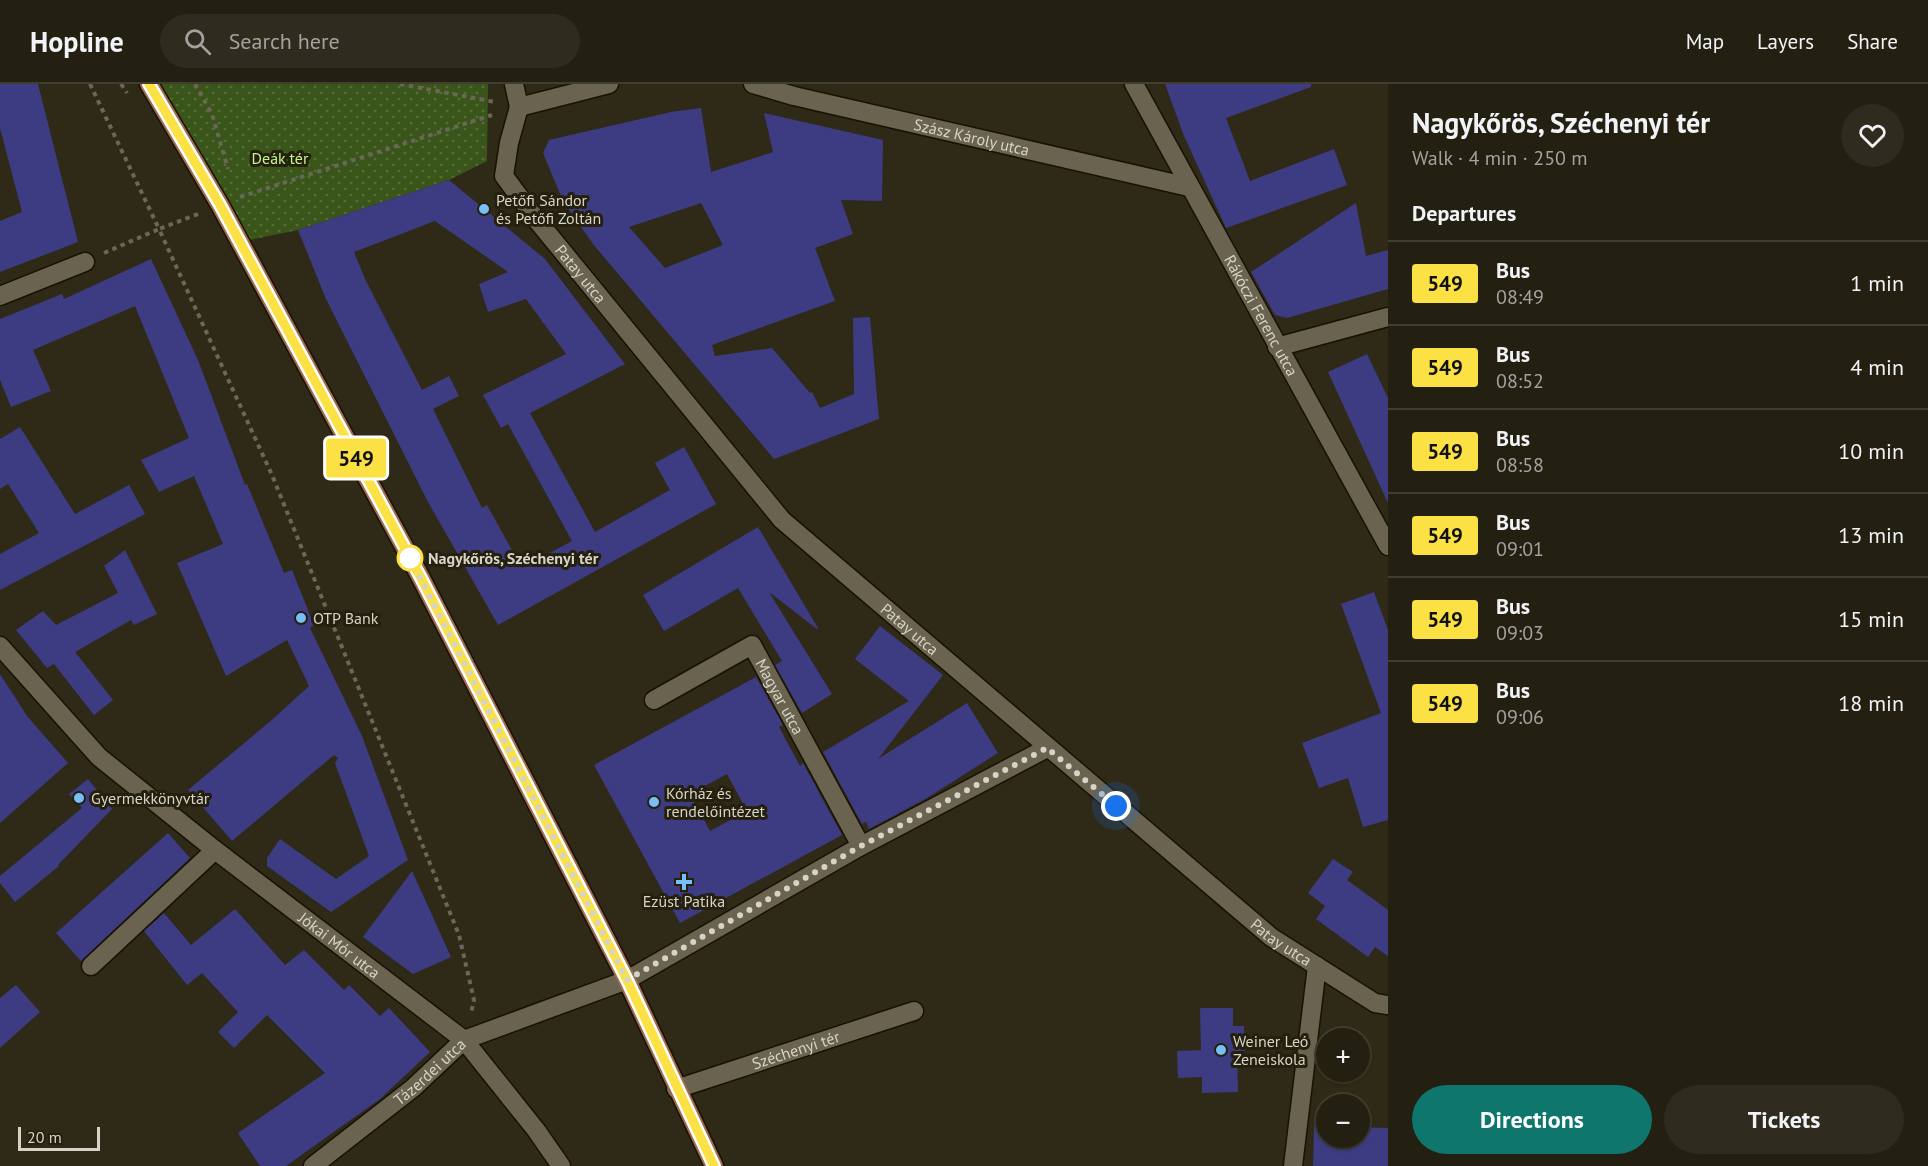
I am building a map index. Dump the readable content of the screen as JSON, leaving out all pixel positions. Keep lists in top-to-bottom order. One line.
{"streets":{"street":["Szász Károly utca","Patay utca","Rákóczi Ferenc utca","Magyar utca","Jókai Mór utca","Széchenyi tér","Tázerdei utca"]},"crossings":[["Szász Károly utca","Rákóczi Ferenc utca"],["Jókai Mór utca","Tázerdei utca"]],"parks":["Deák tér"],"places":{"other":["Petőfi Sándor és Petőfi Zoltán","Nagykőrös, Széchenyi tér","OTP Bank","Gyermekkönyvtár","Kórház és rendelőintézet","Weiner Leó Zeneiskola"],"health":["Ezüst Patika"]},"lines":["bus line 549"],"scale_bar":"20 m","page":{"header":"Hopline","search":"Search here","nav":["Map","Layers","Share"],"on_map":"549","heading":[["Nagykőrös, Széchenyi tér","Walk · 4 min · 250 m"],"Departures"],"list":[{"mark":"549","name":"Bus","note":"08:49","value":"1 min"},{"mark":"549","name":"Bus","note":"08:52","value":"4 min"},{"mark":"549","name":"Bus","note":"08:58","value":"10 min"},{"mark":"549","name":"Bus","note":"09:01","value":"13 min"},{"mark":"549","name":"Bus","note":"09:03","value":"15 min"},{"mark":"549","name":"Bus","note":"09:06","value":"18 min"}],"map_buttons":["+","−"],"buttons":["Directions","Tickets"],"scale":"20 m"}}
